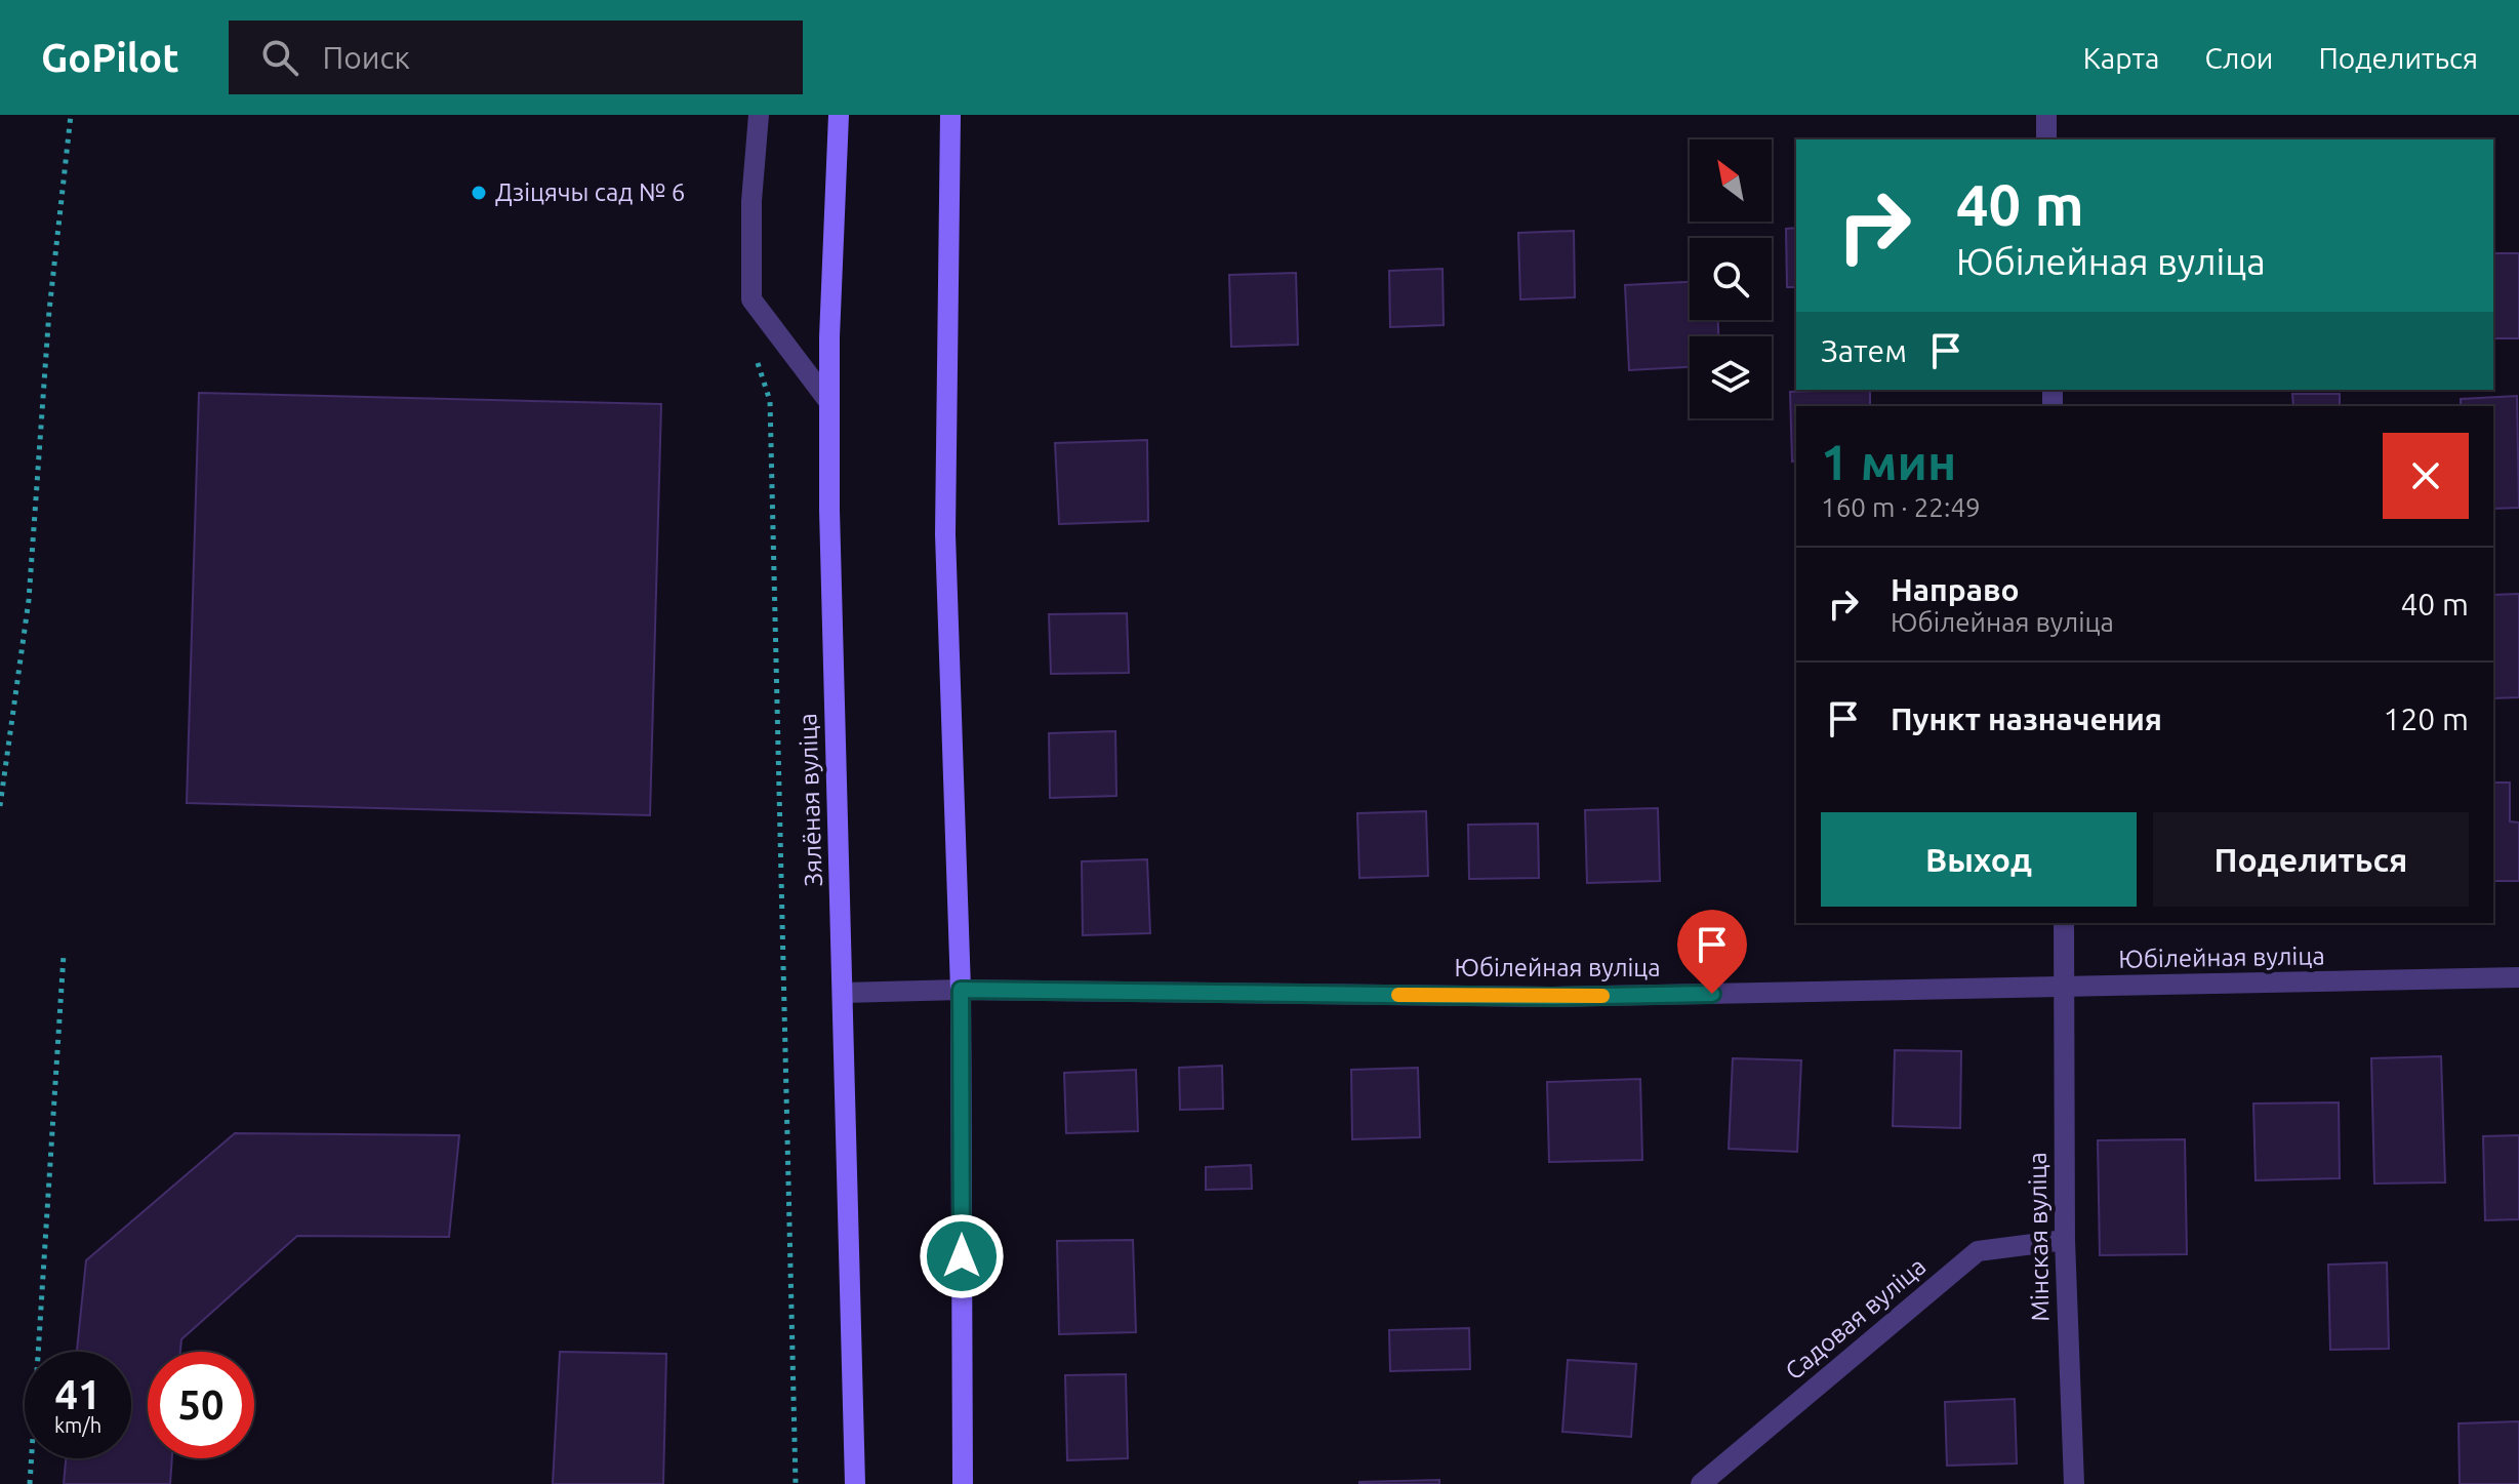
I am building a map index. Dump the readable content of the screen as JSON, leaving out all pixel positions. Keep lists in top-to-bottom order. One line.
{"streets":{"main road":["Зялёная вуліца"],"street":["Юбілейная вуліца","Мінская вуліца","Садовая вуліца"]},"crossings":[["Зялёная вуліца","Юбілейная вуліца"],["Юбілейная вуліца","Мінская вуліца"],["Мінская вуліца","Садовая вуліца"]],"places":["Дзіцячы сад № 6"],"north":"top left","page":{"header":"GoPilot","search":"Поиск","nav":["Карта","Слои","Поделиться"],"turn":["40 m","Юбілейная вуліца"],"then":"Затем","heading":["1 мин","160 m · 22:49"],"list":[{"name":"Направо","note":"Юбілейная вуліца","value":"40 m"},{"name":"Пункт назначения","value":"120 m"}],"buttons":["Выход","Поделиться"],"speed":"41 km/h","limit":"50"}}
